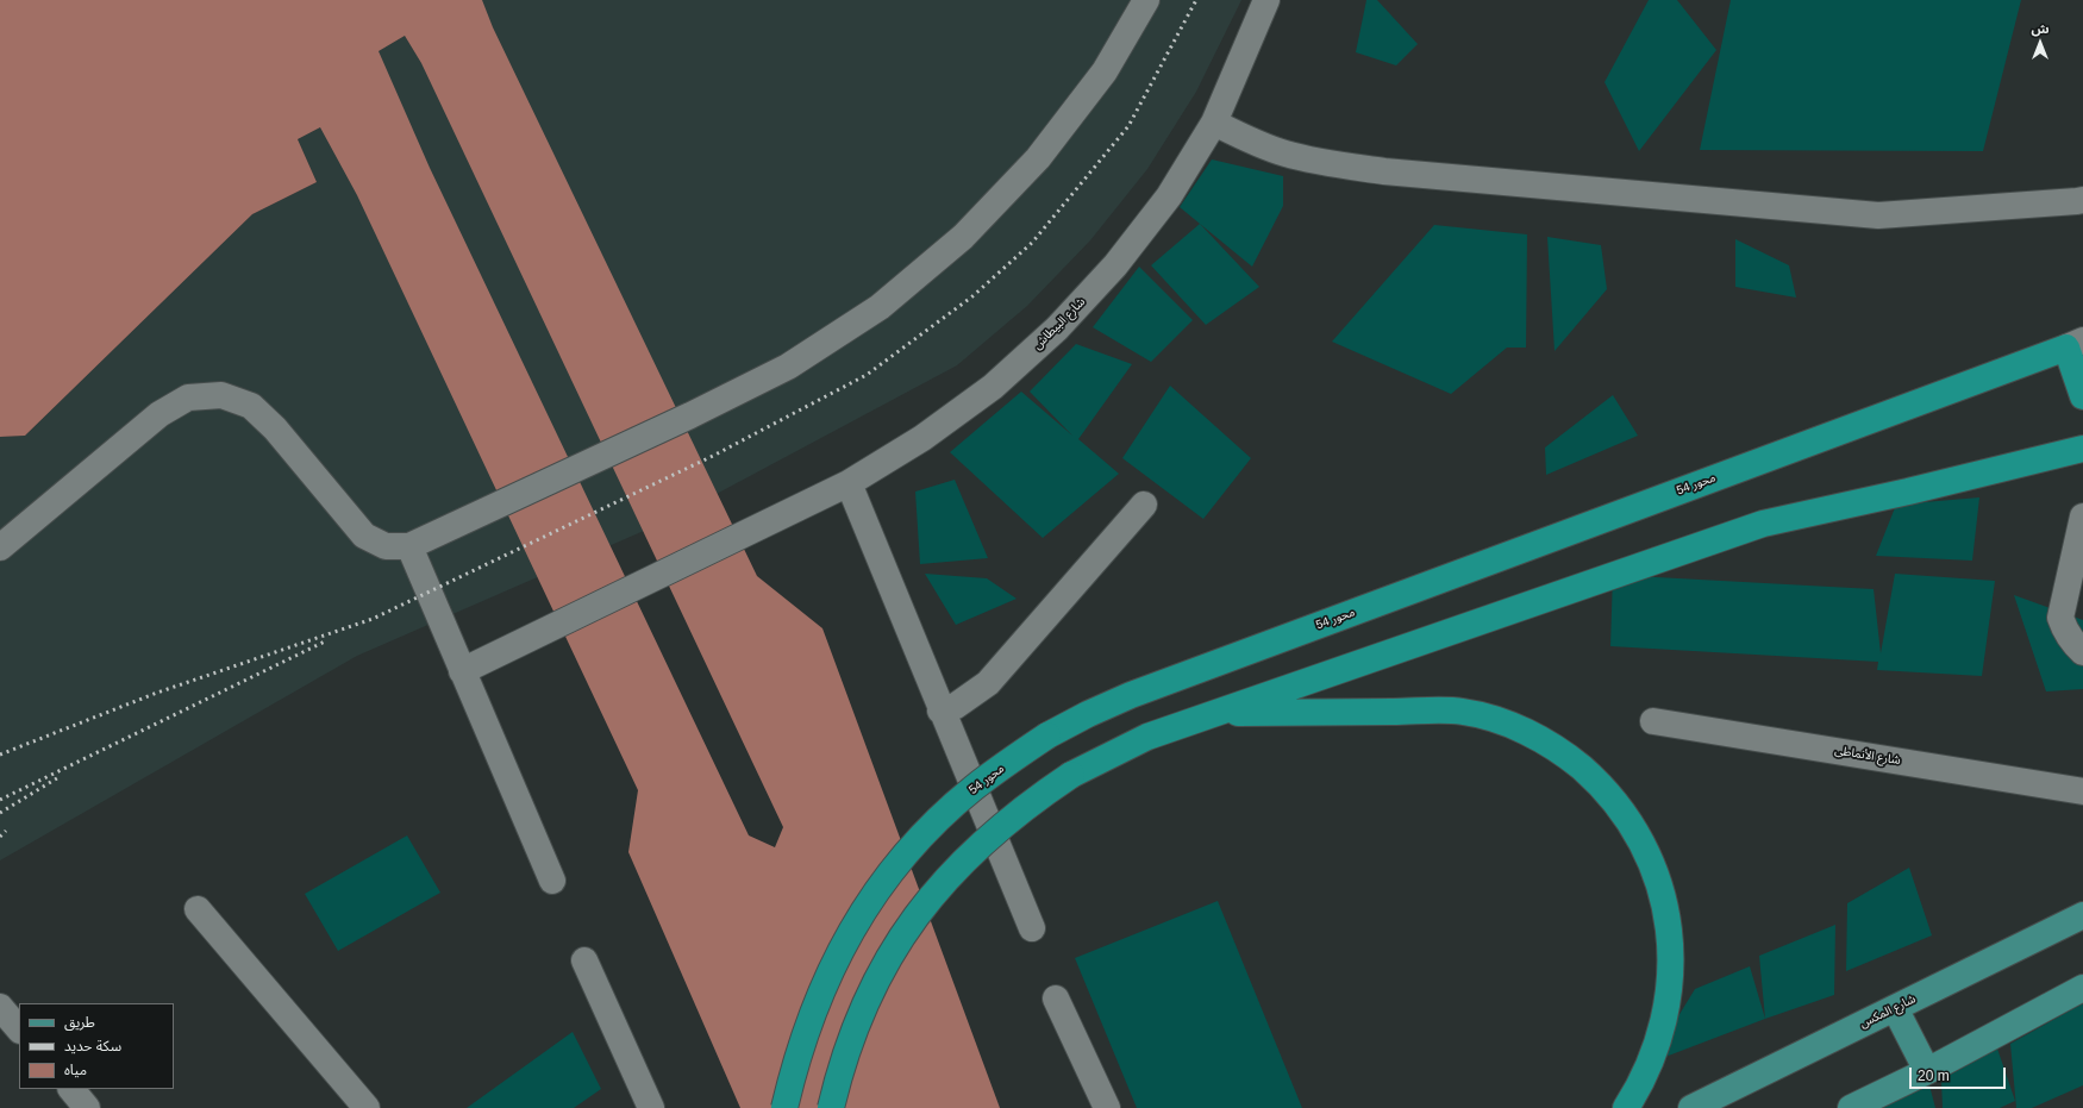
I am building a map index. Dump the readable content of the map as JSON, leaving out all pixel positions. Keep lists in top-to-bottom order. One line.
{"streets":{"highway":["محور 54"],"main road":["شارع المكس"],"lane":["شارع البيطاش","شارع الأنماطى"]},"legend":["طريق","سكة حديد","مياه"],"scale_bar":"20 m","north":"top"}
